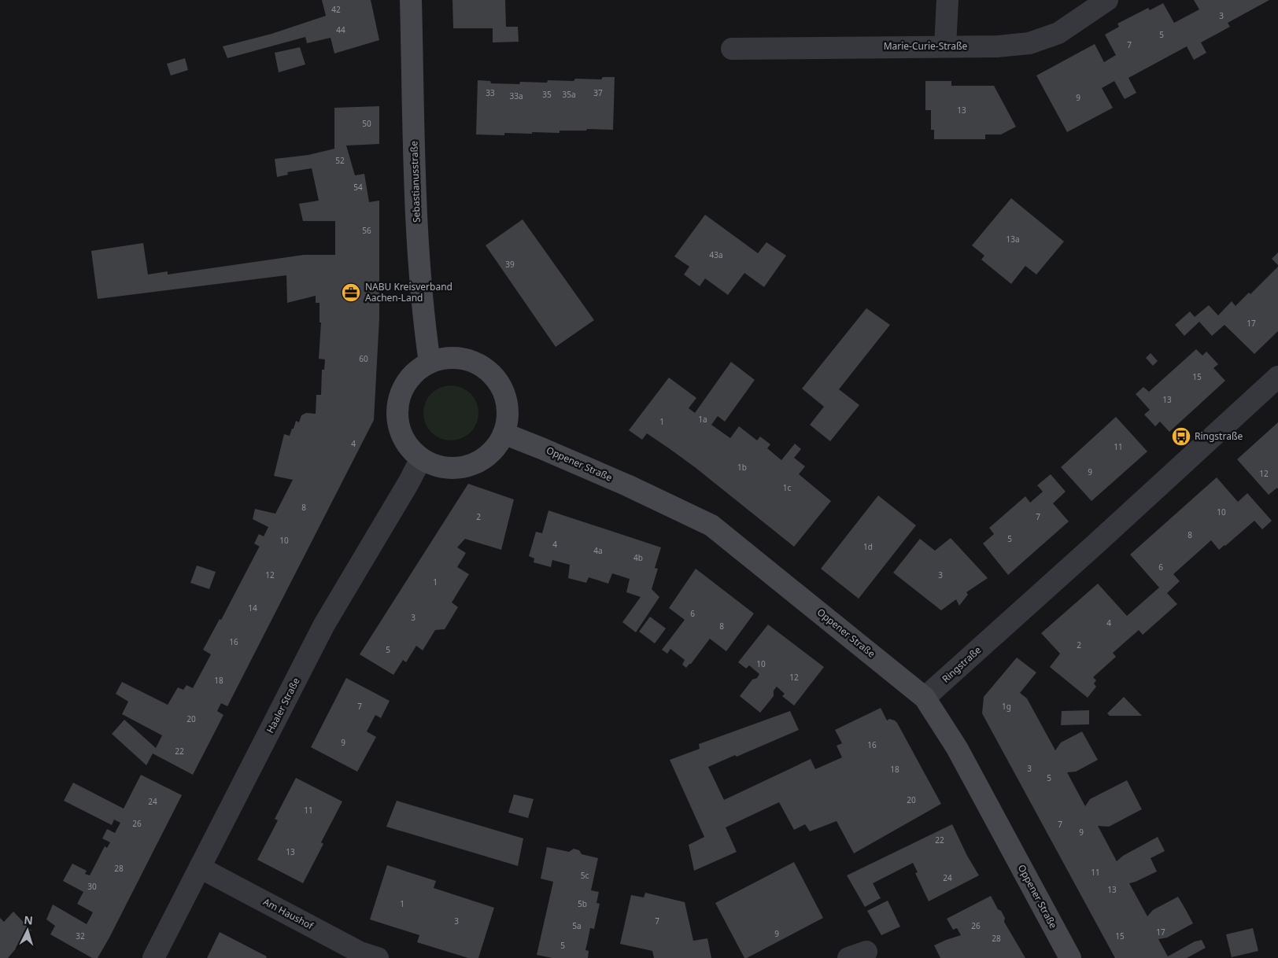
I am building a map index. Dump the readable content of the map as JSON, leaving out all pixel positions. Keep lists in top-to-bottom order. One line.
{"streets":{"street":["Marie-Curie-Straße","Sebastianusstraße","Oppener Straße","Ringstraße","Haaler Straße","Am Haushof"]},"crossings":[["Sebastianusstraße","Oppener Straße"],["Sebastianusstraße","Haaler Straße"],["Oppener Straße","Ringstraße"],["Oppener Straße","Haaler Straße"],["Haaler Straße","Am Haushof"]],"places":{"office":["NABU Kreisverband Aachen-Land"],"bus stop":["Ringstraße"]},"house_numbers":["42","3","44","5","7","33","37","35","35a","33a","9","13","50","52","54","56","13a","43a","39","17","60","15","13","1a","1","4","11","1b","9","12","1c","8","10","2","7","8","5","10","4","1d","4a","4b","6","12","3","1","14","6","3","4","8","16","2","5","10","12","18","7","1g","20","9","16","22","3","18","5","20","24","11","26","7","9","22","13","28","11","5c","24","30","13","1","5b","3","7","5a","26","17","9","32","15","28","5"],"north":"top"}
